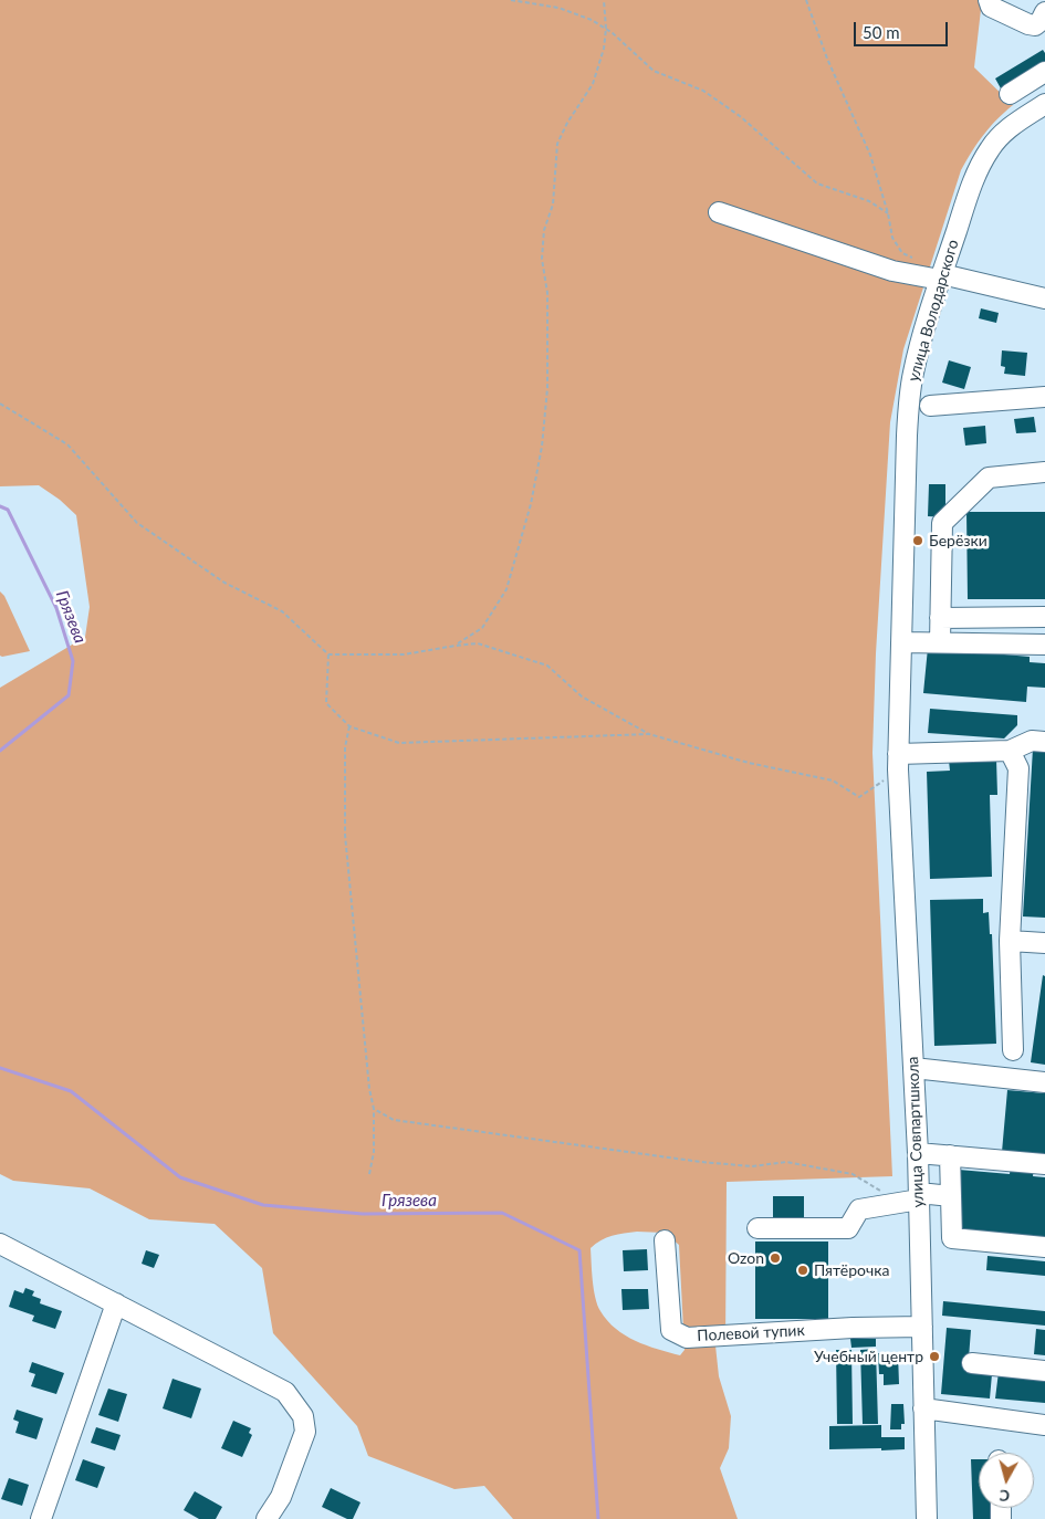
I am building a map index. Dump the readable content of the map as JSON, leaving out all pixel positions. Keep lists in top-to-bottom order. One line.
{"streets":{"street":["улица Володарского","улица Совпартшкола","Полевой тупик"]},"crossings":[["улица Володарского","улица Совпартшкола"],["улица Совпартшкола","Полевой тупик"]],"water":["Грязева"],"places":["Берёзки","Ozon","Пятёрочка","Учебный центр"],"scale_bar":"50 m","north":"bottom"}
